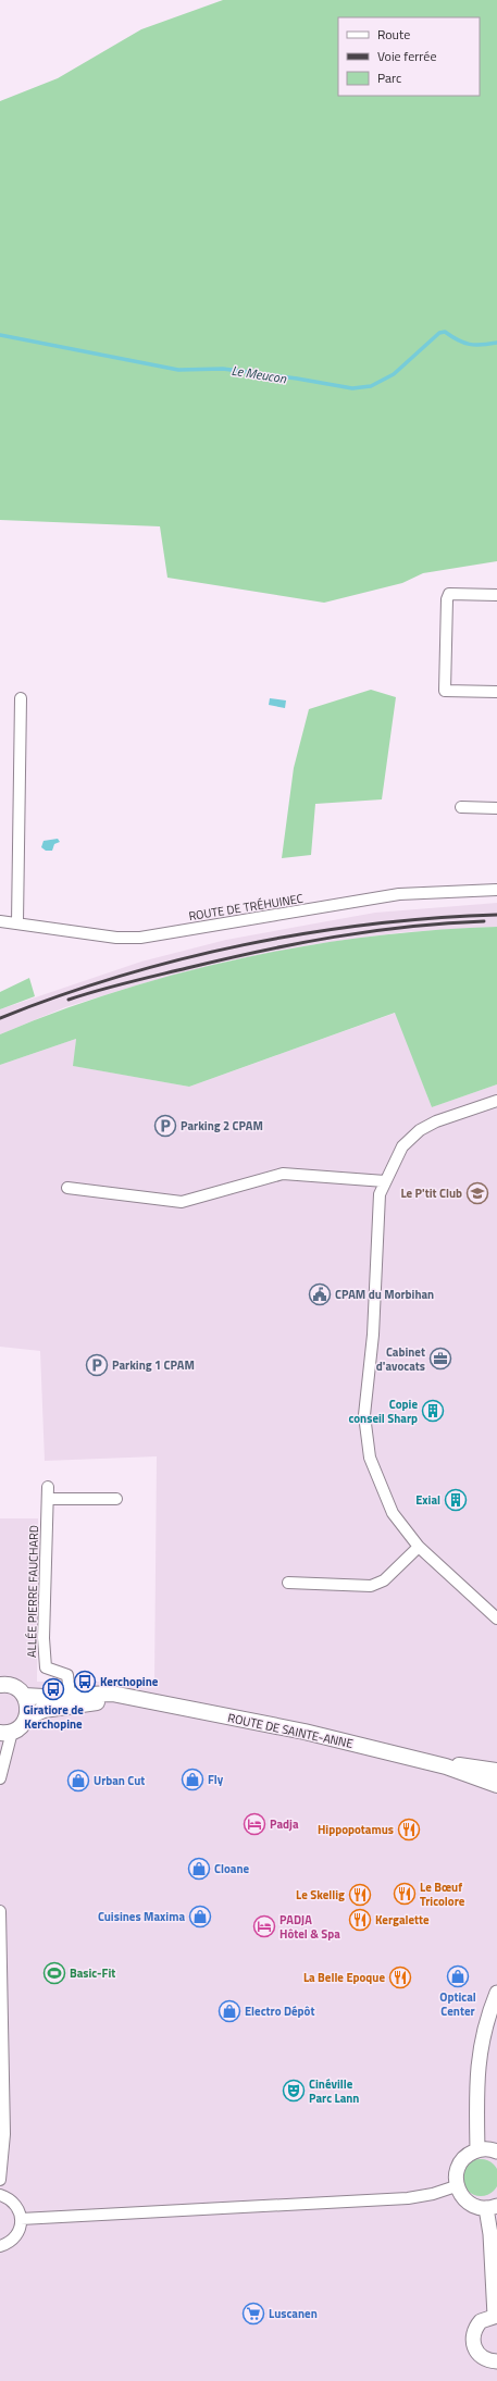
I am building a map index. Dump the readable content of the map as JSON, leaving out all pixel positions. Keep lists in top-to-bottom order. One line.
{"streets":{"main road":["ROUTE DE SAINTE-ANNE"],"street":["ROUTE DE TRÉHUINEC","ALLÉE PIERRE FAUCHARD"]},"crossings":[["ALLÉE PIERRE FAUCHARD","ROUTE DE SAINTE-ANNE"]],"water":["Le Meucon"],"places":{"parking":["Parking 2 CPAM","Parking 1 CPAM"],"school or university":["Le P'tit Club"],"public building":["CPAM du Morbihan"],"office":["Cabinet d'avocats"],"building":["Copie conseil Sharp","Exial"],"bus stop":["Kerchopine","Giratiore de Kerchopine"],"shop":["Fly","Urban Cut","Cloane","Cuisines Maxima","Optical Center","Electro Dépôt"],"hotel":["Padja","PADJA Hôtel & Spa"],"restaurant":["Hippopotamus","Le Bœuf Tricolore","Le Skellig","Kergalette","La Belle Epoque"],"sports":["Basic-Fit"],"theatre":["Cinéville Parc Lann"],"supermarket":["Luscanen"]},"legend":["Route","Voie ferrée","Parc"]}
